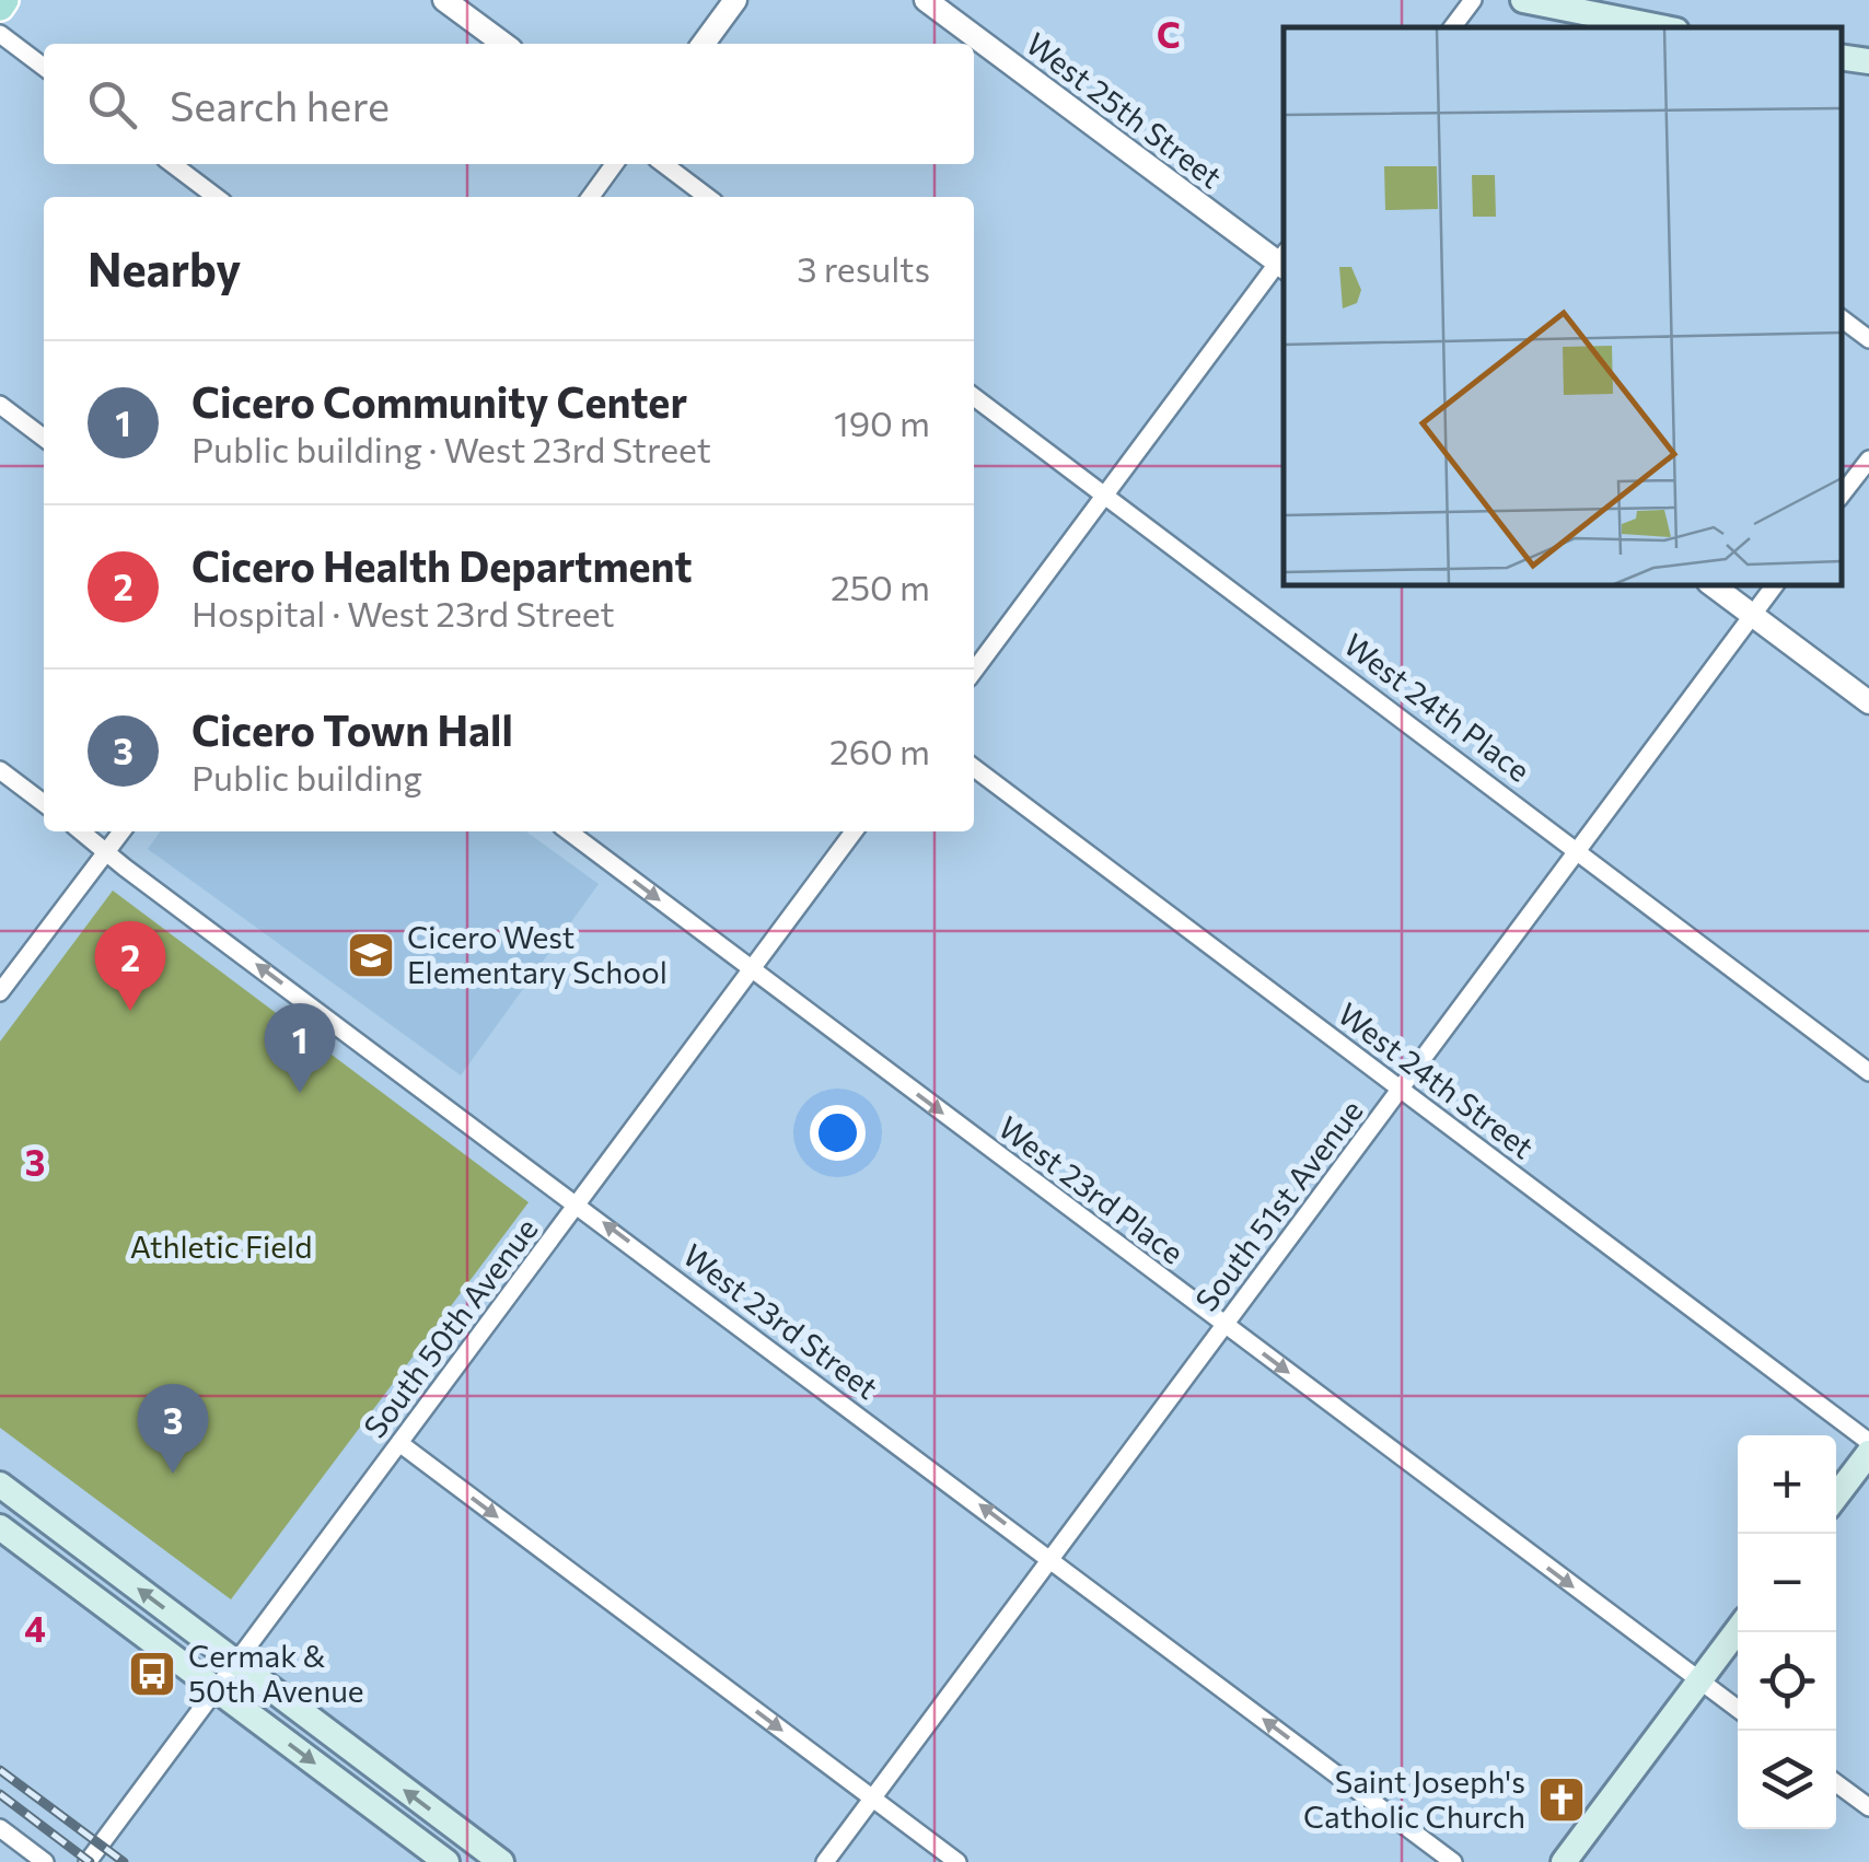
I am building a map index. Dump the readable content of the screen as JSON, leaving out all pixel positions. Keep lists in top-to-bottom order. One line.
{"streets":{"street":["West 25th Street","West 24th Place","West 24th Street","West 23rd Place","South 51st Avenue","West 23rd Street","South 50th Avenue"]},"crossings":[["West 24th Place","South 51st Avenue"],["West 24th Street","South 51st Avenue"],["West 23rd Place","South 51st Avenue"],["West 23rd Place","South 50th Avenue"],["South 51st Avenue","West 23rd Street"],["West 23rd Street","South 50th Avenue"]],"one_way":["West 23rd Place","West 23rd Street"],"parks":["Athletic Field"],"places":{"school or university":["Cicero West Elementary School"],"bus stop":["Cermak & 50th Avenue"],"church":["Saint Joseph's Catholic Church"]},"page":{"search":"Search here","heading":["Nearby","3 results"],"list":[{"mark":"1","name":"Cicero Community Center","note":"Public building · West 23rd Street","value":"190 m"},{"mark":"2","name":"Cicero Health Department","note":"Hospital · West 23rd Street","value":"250 m"},{"mark":"3","name":"Cicero Town Hall","note":"Public building","value":"260 m"}],"pins":["2","1","3"],"map_buttons":["+","−"]},"grid":{"columns":["C"],"rows":["3","4"]}}
